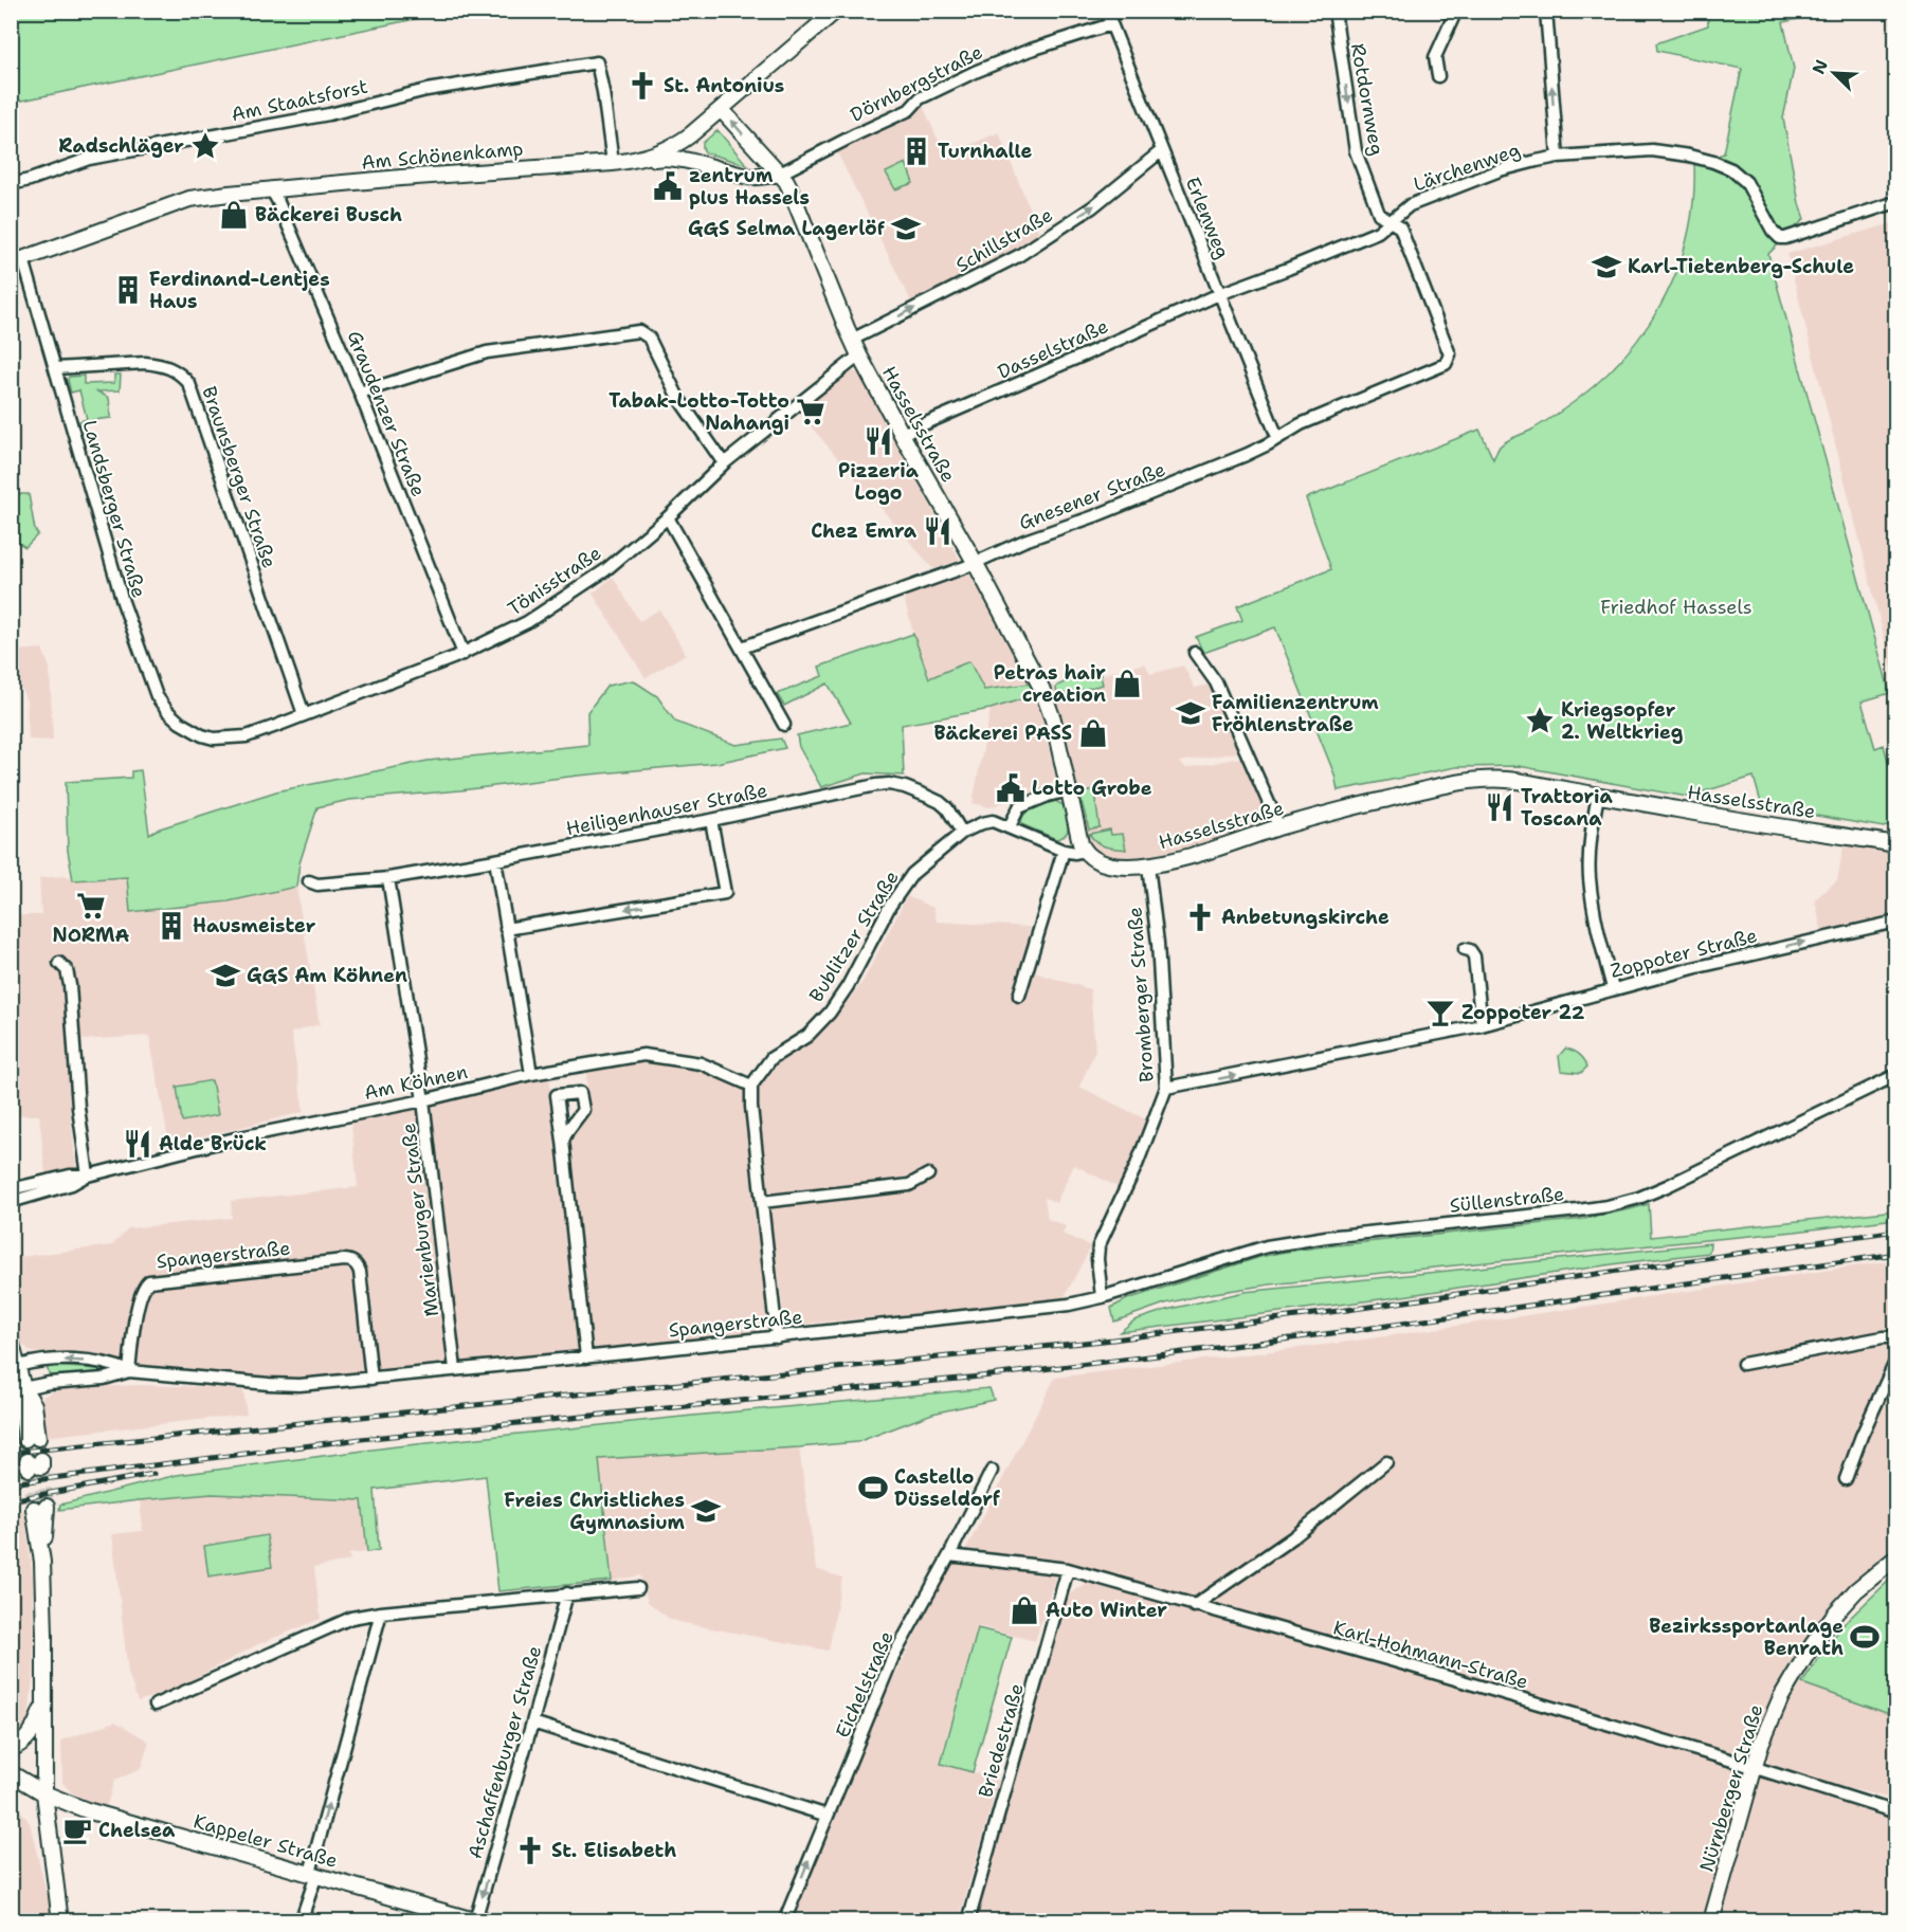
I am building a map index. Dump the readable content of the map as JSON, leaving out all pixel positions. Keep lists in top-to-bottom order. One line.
{"streets":{"street":["Dörnbergstraße","Rotdornweg","Am Staatsforst","Am Schönenkamp","Lärchenweg","Erlenweg","Schillstraße","Dasselstraße","Graudenzer Straße","Hasselsstraße","Braunsberger Straße","Gnesener Straße","Landsberger Straße","Tönisstraße","Heiligenhauser Straße","Bublitzer Straße","Zoppoter Straße","Bromberger Straße","Am Köhnen","Süllenstraße","Marienburger Straße","Spangerstraße","Karl-Hohmann-Straße","Eichelstraße","Briedestraße","Aschaffenburger Straße","Nürnberger Straße","Kappeler Straße"]},"crossings":[["Dörnbergstraße","Erlenweg"],["Dörnbergstraße","Hasselsstraße"],["Rotdornweg","Lärchenweg"],["Rotdornweg","Gnesener Straße"],["Am Staatsforst","Am Schönenkamp"],["Am Schönenkamp","Graudenzer Straße"],["Am Schönenkamp","Hasselsstraße"],["Am Schönenkamp","Landsberger Straße"],["Lärchenweg","Erlenweg"],["Lärchenweg","Dasselstraße"],["Erlenweg","Schillstraße"],["Erlenweg","Dasselstraße"],["Erlenweg","Gnesener Straße"],["Schillstraße","Hasselsstraße"],["Dasselstraße","Hasselsstraße"],["Graudenzer Straße","Tönisstraße"],["Hasselsstraße","Gnesener Straße"],["Hasselsstraße","Tönisstraße"],["Hasselsstraße","Bromberger Straße"],["Braunsberger Straße","Landsberger Straße"],["Braunsberger Straße","Tönisstraße"],["Landsberger Straße","Tönisstraße"],["Heiligenhauser Straße","Bublitzer Straße"],["Heiligenhauser Straße","Marienburger Straße"],["Bublitzer Straße","Am Köhnen"],["Zoppoter Straße","Bromberger Straße"],["Bromberger Straße","Süllenstraße"],["Bromberger Straße","Spangerstraße"],["Am Köhnen","Marienburger Straße"],["Süllenstraße","Spangerstraße"],["Marienburger Straße","Spangerstraße"],["Karl-Hohmann-Straße","Eichelstraße"],["Karl-Hohmann-Straße","Briedestraße"],["Karl-Hohmann-Straße","Nürnberger Straße"],["Aschaffenburger Straße","Kappeler Straße"]],"one_way":["Rotdornweg","Schillstraße","Zoppoter Straße","Aschaffenburger Straße"],"parks":["Friedhof Hassels"],"places":{"church":["St. Antonius","Anbetungskirche","St. Elisabeth"],"place":["Radschläger","Kriegsopfer 2. Weltkrieg"],"building":["Turnhalle","Ferdinand-Lentjes Haus","Hausmeister"],"public building":["zentrum plus Hassels","Lotto Grobe"],"shop":["Bäckerei Busch","Petras hair creation","Bäckerei PASS","Auto Winter"],"school or university":["GGS Selma Lagerlöf","Karl-Tietenberg-Schule","Familienzentrum Fröhlenstraße","GGS Am Köhnen","Freies Christliches Gymnasium"],"supermarket":["Tabak-Lotto-Totto Nahangi","NORMA"],"restaurant":["Pizzeria Logo","Chez Emra","Trattoria Toscana","Alde Brück"],"bar":["Zoppoter 22"],"sports":["Castello Düsseldorf","Bezirkssportanlage Benrath"],"cafe":["Chelsea"]},"north":"top left"}
